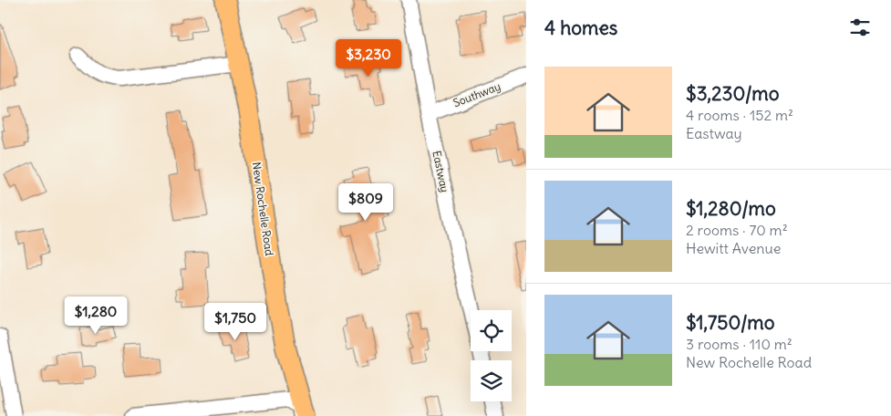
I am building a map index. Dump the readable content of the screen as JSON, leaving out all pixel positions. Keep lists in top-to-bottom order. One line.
{"streets":{"main road":["New Rochelle Road"],"street":["Southway","Eastway"]},"crossings":[["Southway","Eastway"]],"page":{"heading":"4 homes","price":["$3,230","$809","$1,280","$1,750"],"list":[{"name":"$3,230/mo","note":"4 rooms · 152 m² · Eastway"},{"name":"$1,280/mo","note":"2 rooms · 70 m² · Hewitt Avenue"},{"name":"$1,750/mo","note":"3 rooms · 110 m² · New Rochelle Road"}]}}
